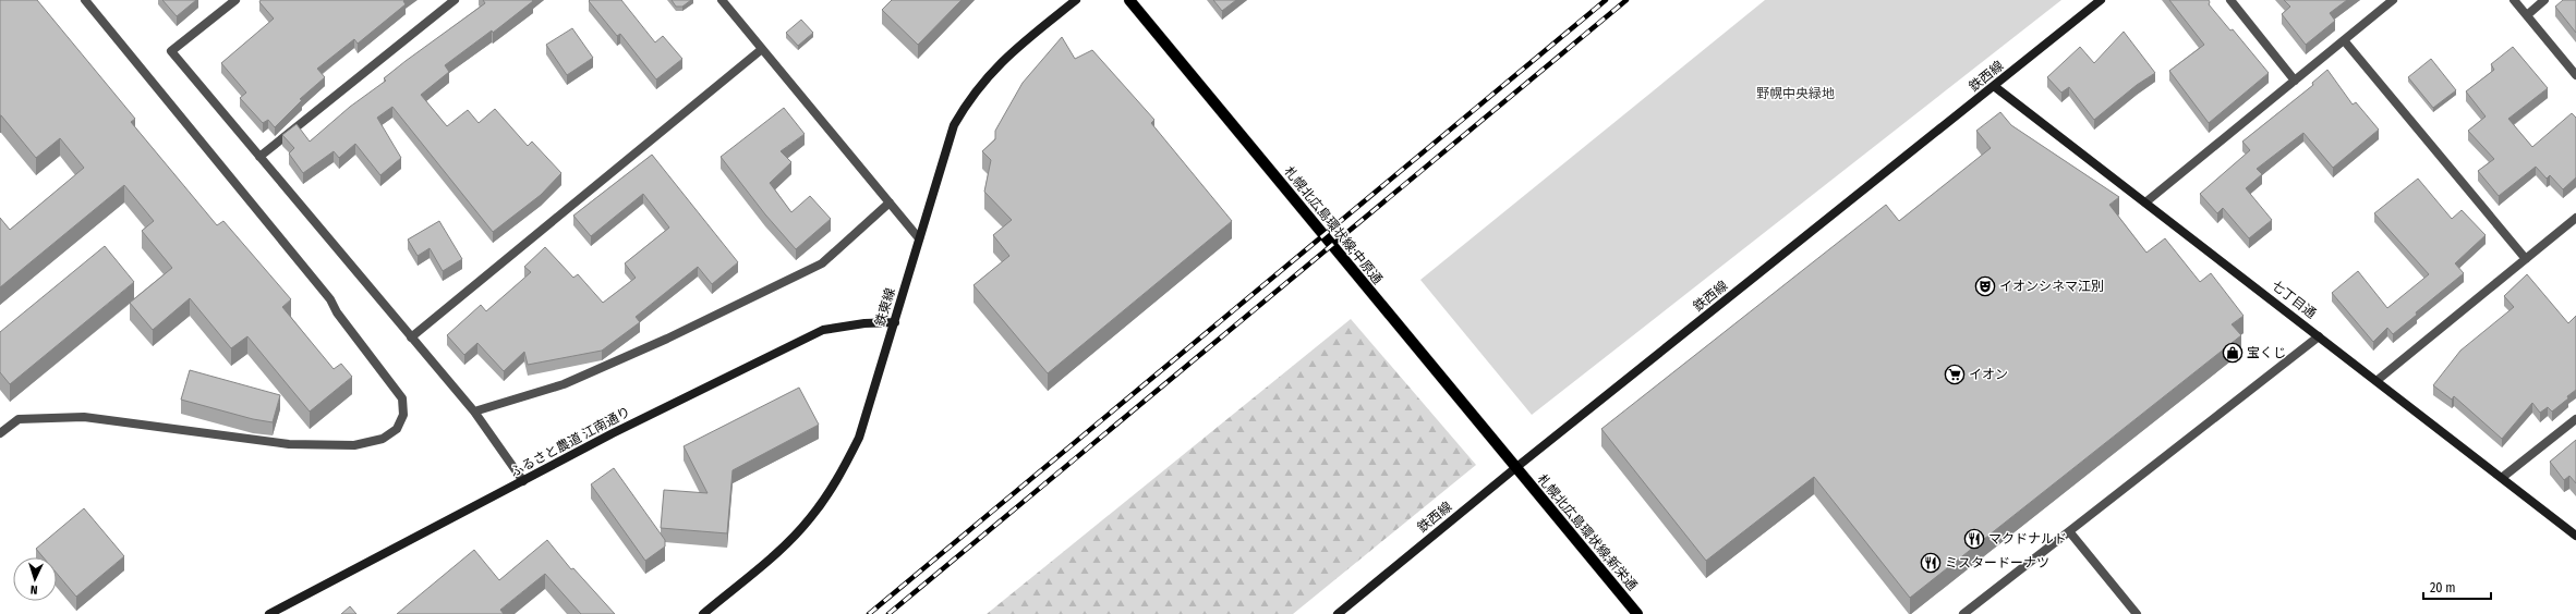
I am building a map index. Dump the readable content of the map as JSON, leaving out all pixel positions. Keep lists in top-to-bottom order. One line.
{"streets":{"main road":["札幌北広島環状線;中原通","札幌北広島環状線;新栄通"],"street":["鉄西線","七丁目通","鉄東線","ふるさと農道 江南通り"]},"crossings":[["鉄西線","札幌北広島環状線;中原通"],["鉄西線","七丁目通"],["鉄西線","札幌北広島環状線;新栄通"],["札幌北広島環状線;中原通","札幌北広島環状線;新栄通"],["鉄東線","ふるさと農道 江南通り"]],"parks":["野幌中央緑地"],"places":{"theatre":["イオンシネマ江別"],"shop":["宝くじ"],"supermarket":["イオン"],"restaurant":["マクドナルド","ミスタードーナツ"]},"scale_bar":"20 m","north":"bottom"}
